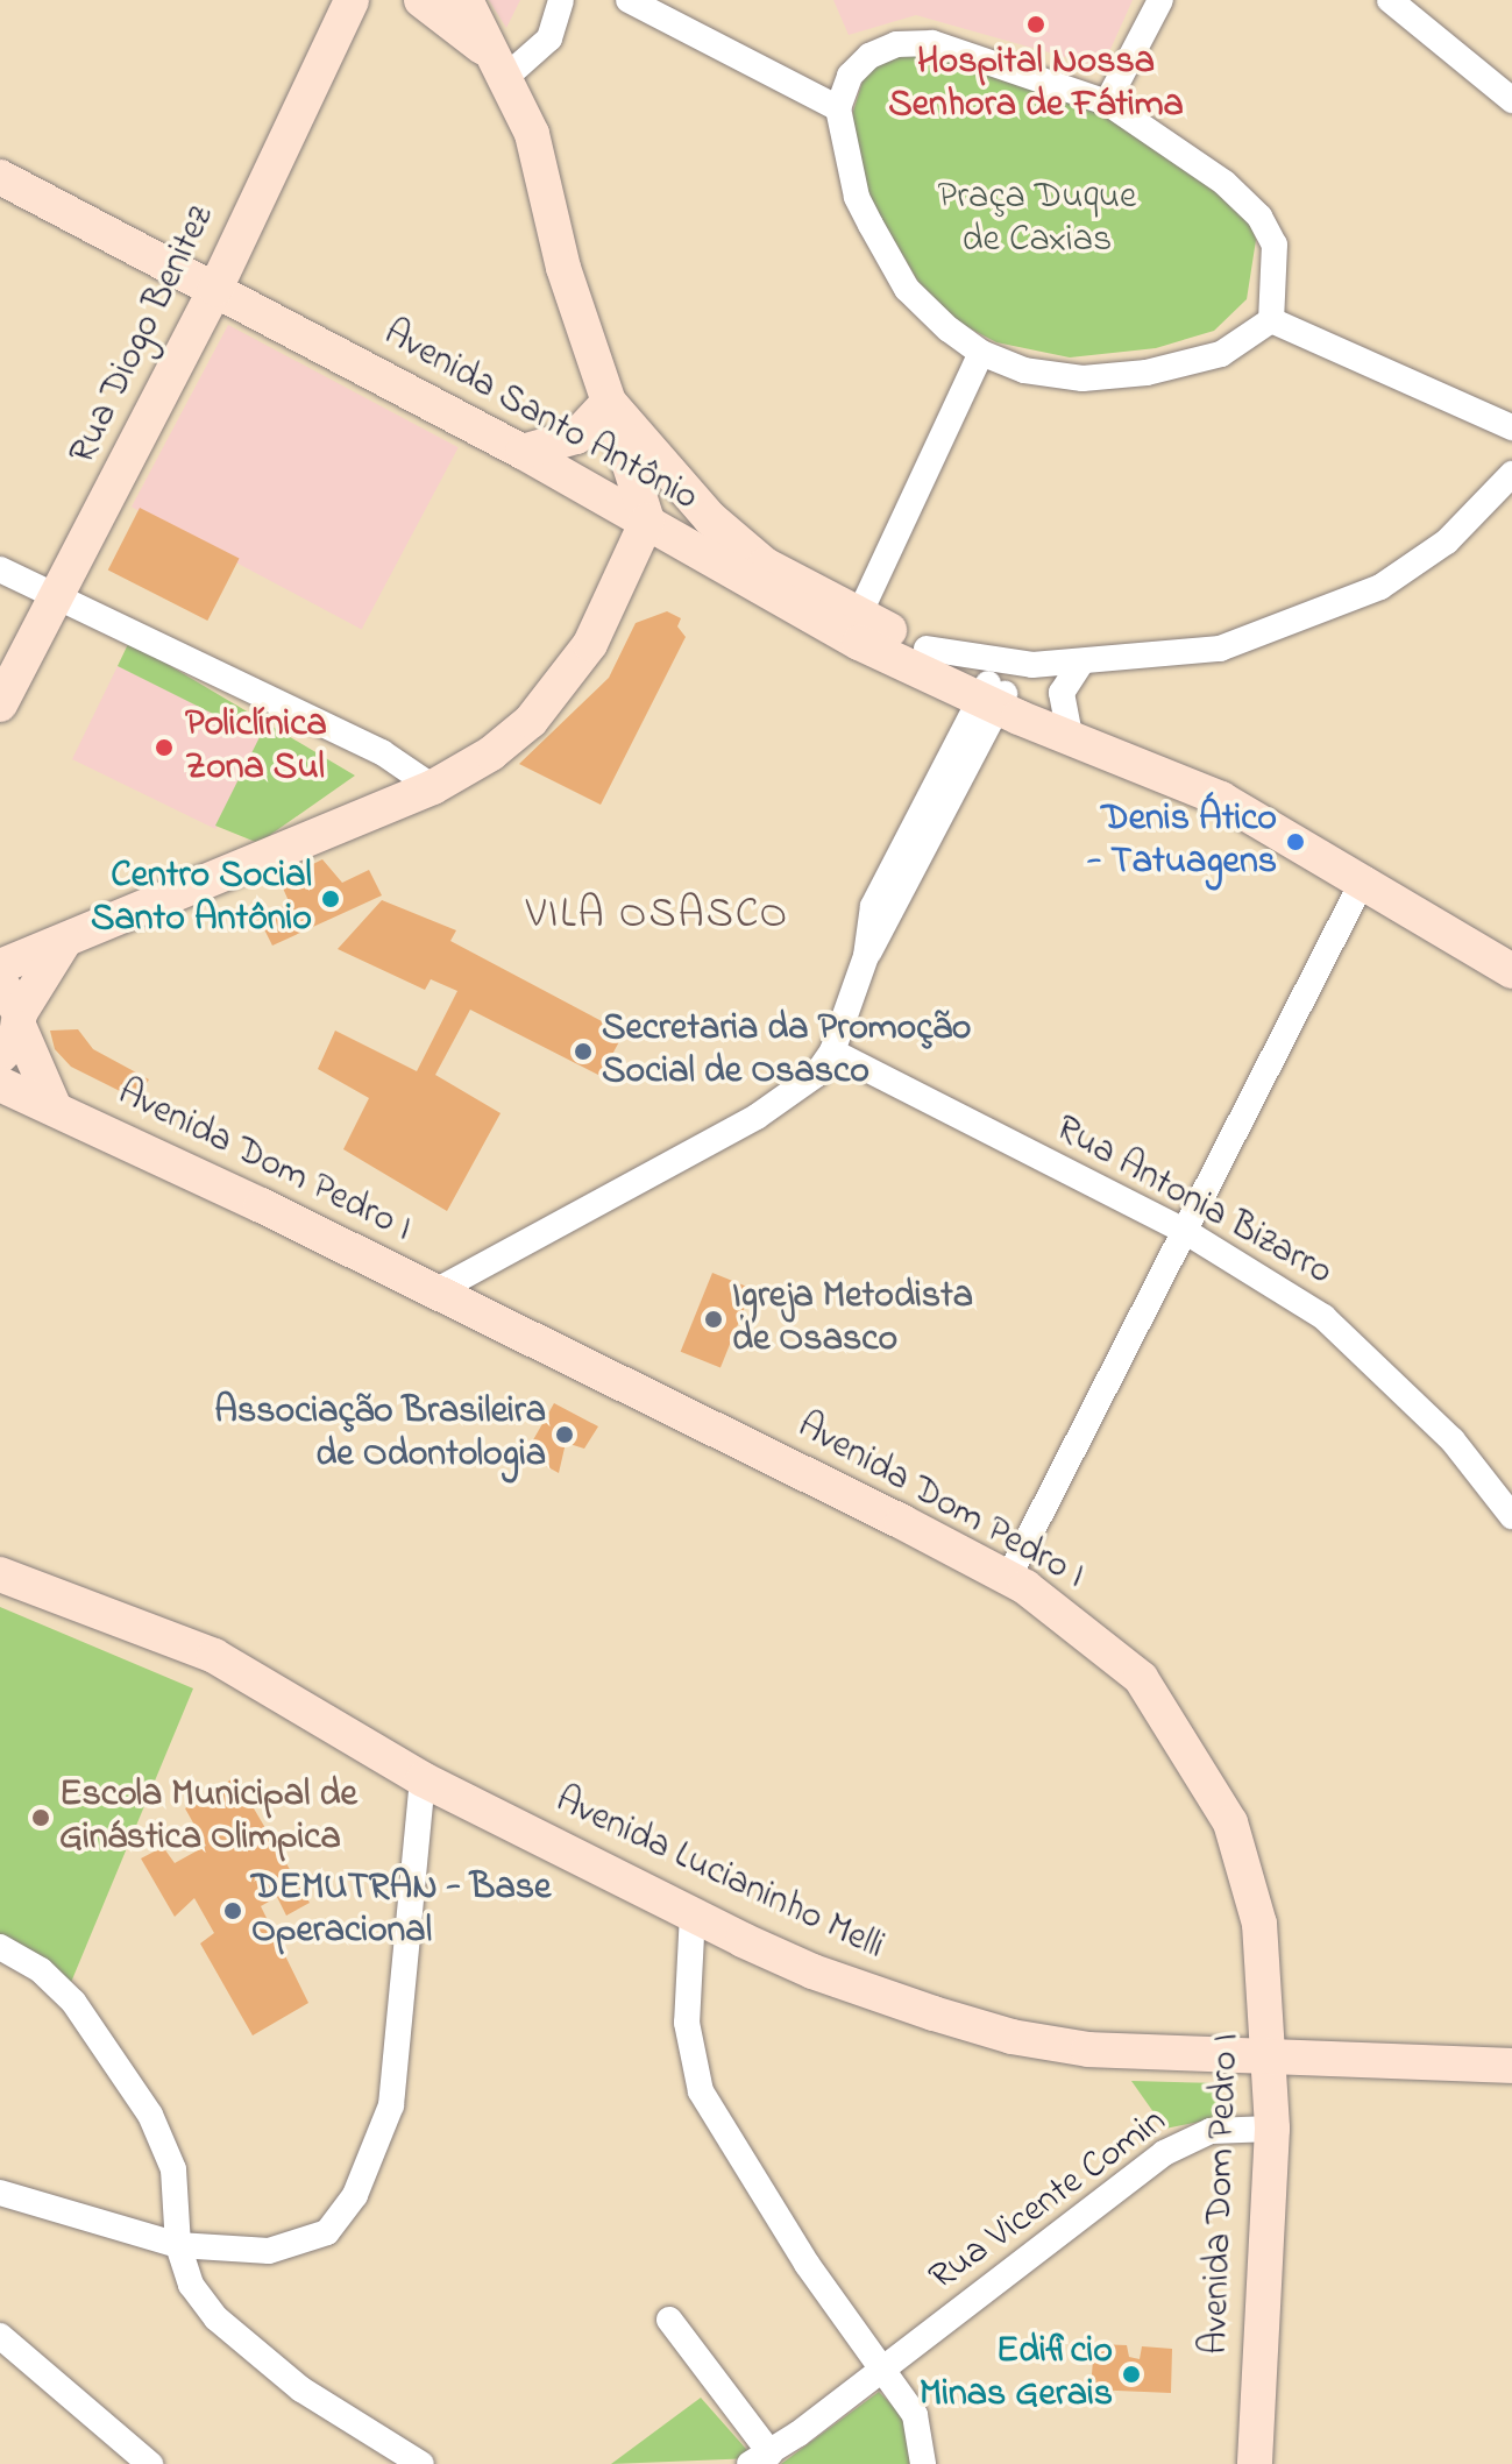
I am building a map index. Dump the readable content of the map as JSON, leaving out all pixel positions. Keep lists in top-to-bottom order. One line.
{"streets":{"street":["Rua Diogo Benitez","Avenida Santo Antônio","Avenida Dom Pedro I","Rua Antonia Bizarro","Avenida Lucianinho Melli","Rua Vicente Comin"]},"crossings":[["Rua Diogo Benitez","Avenida Santo Antônio"],["Avenida Dom Pedro I","Avenida Lucianinho Melli"],["Avenida Dom Pedro I","Rua Vicente Comin"]],"districts":["VILA OSASCO"],"parks":["Praça Duque de Caxias"],"places":["Hospital Nossa Senhora de Fátima","Policlínica Zona Sul","Denis Ático - Tatuagens","Centro Social Santo Antônio","Secretaria da Promoção Social de Osasco","Igreja Metodista de Osasco","Associação Brasileira de Odontologia","Escola Municipal de Ginástica Olimpica","DEMUTRAN - Base Operacional","Edificio Minas Gerais"]}
